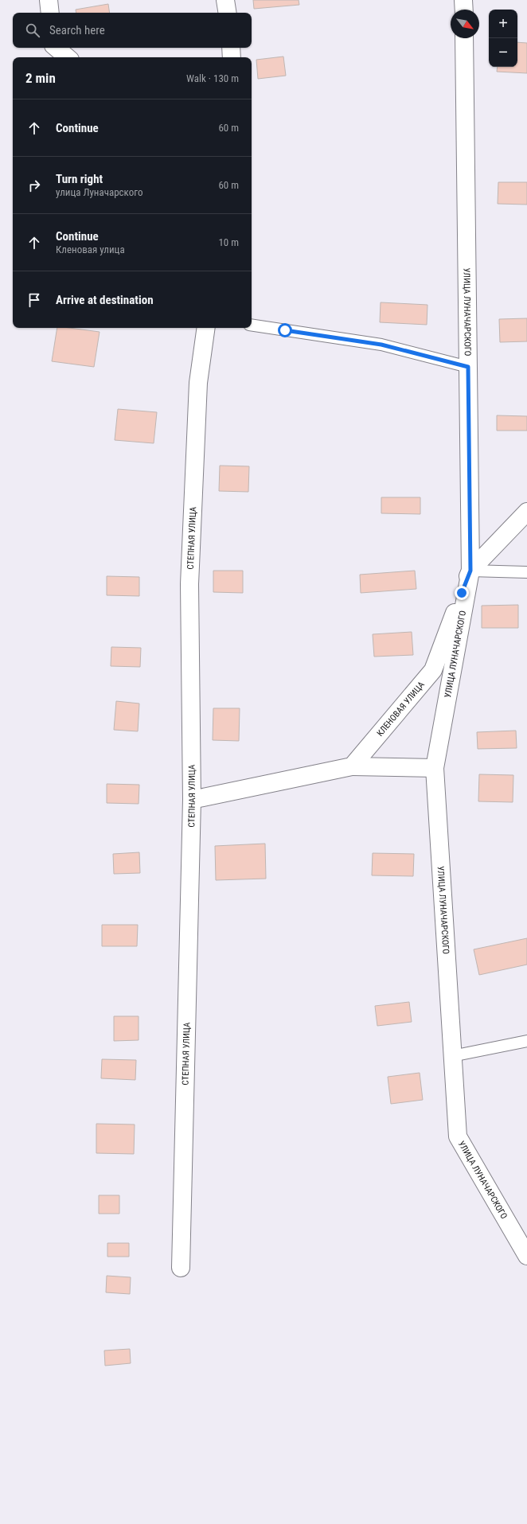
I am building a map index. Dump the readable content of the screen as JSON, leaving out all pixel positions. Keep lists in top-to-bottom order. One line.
{"streets":{"street":["УЛИЦА ЛУНАЧАРСКОГО","СТЕПНАЯ УЛИЦА","КЛЕНОВАЯ УЛИЦА"]},"crossings":[["УЛИЦА ЛУНАЧАРСКОГО","КЛЕНОВАЯ УЛИЦА"]],"north":"bottom right","page":{"map_buttons":["+","−"],"search":"Search here","heading":["2 min","Walk · 130 m"],"list":[["Continue","60 m"],["Turn right","улица Луначарского","60 m"],["Continue","Кленовая улица","10 m"],"Arrive at destination"]}}
